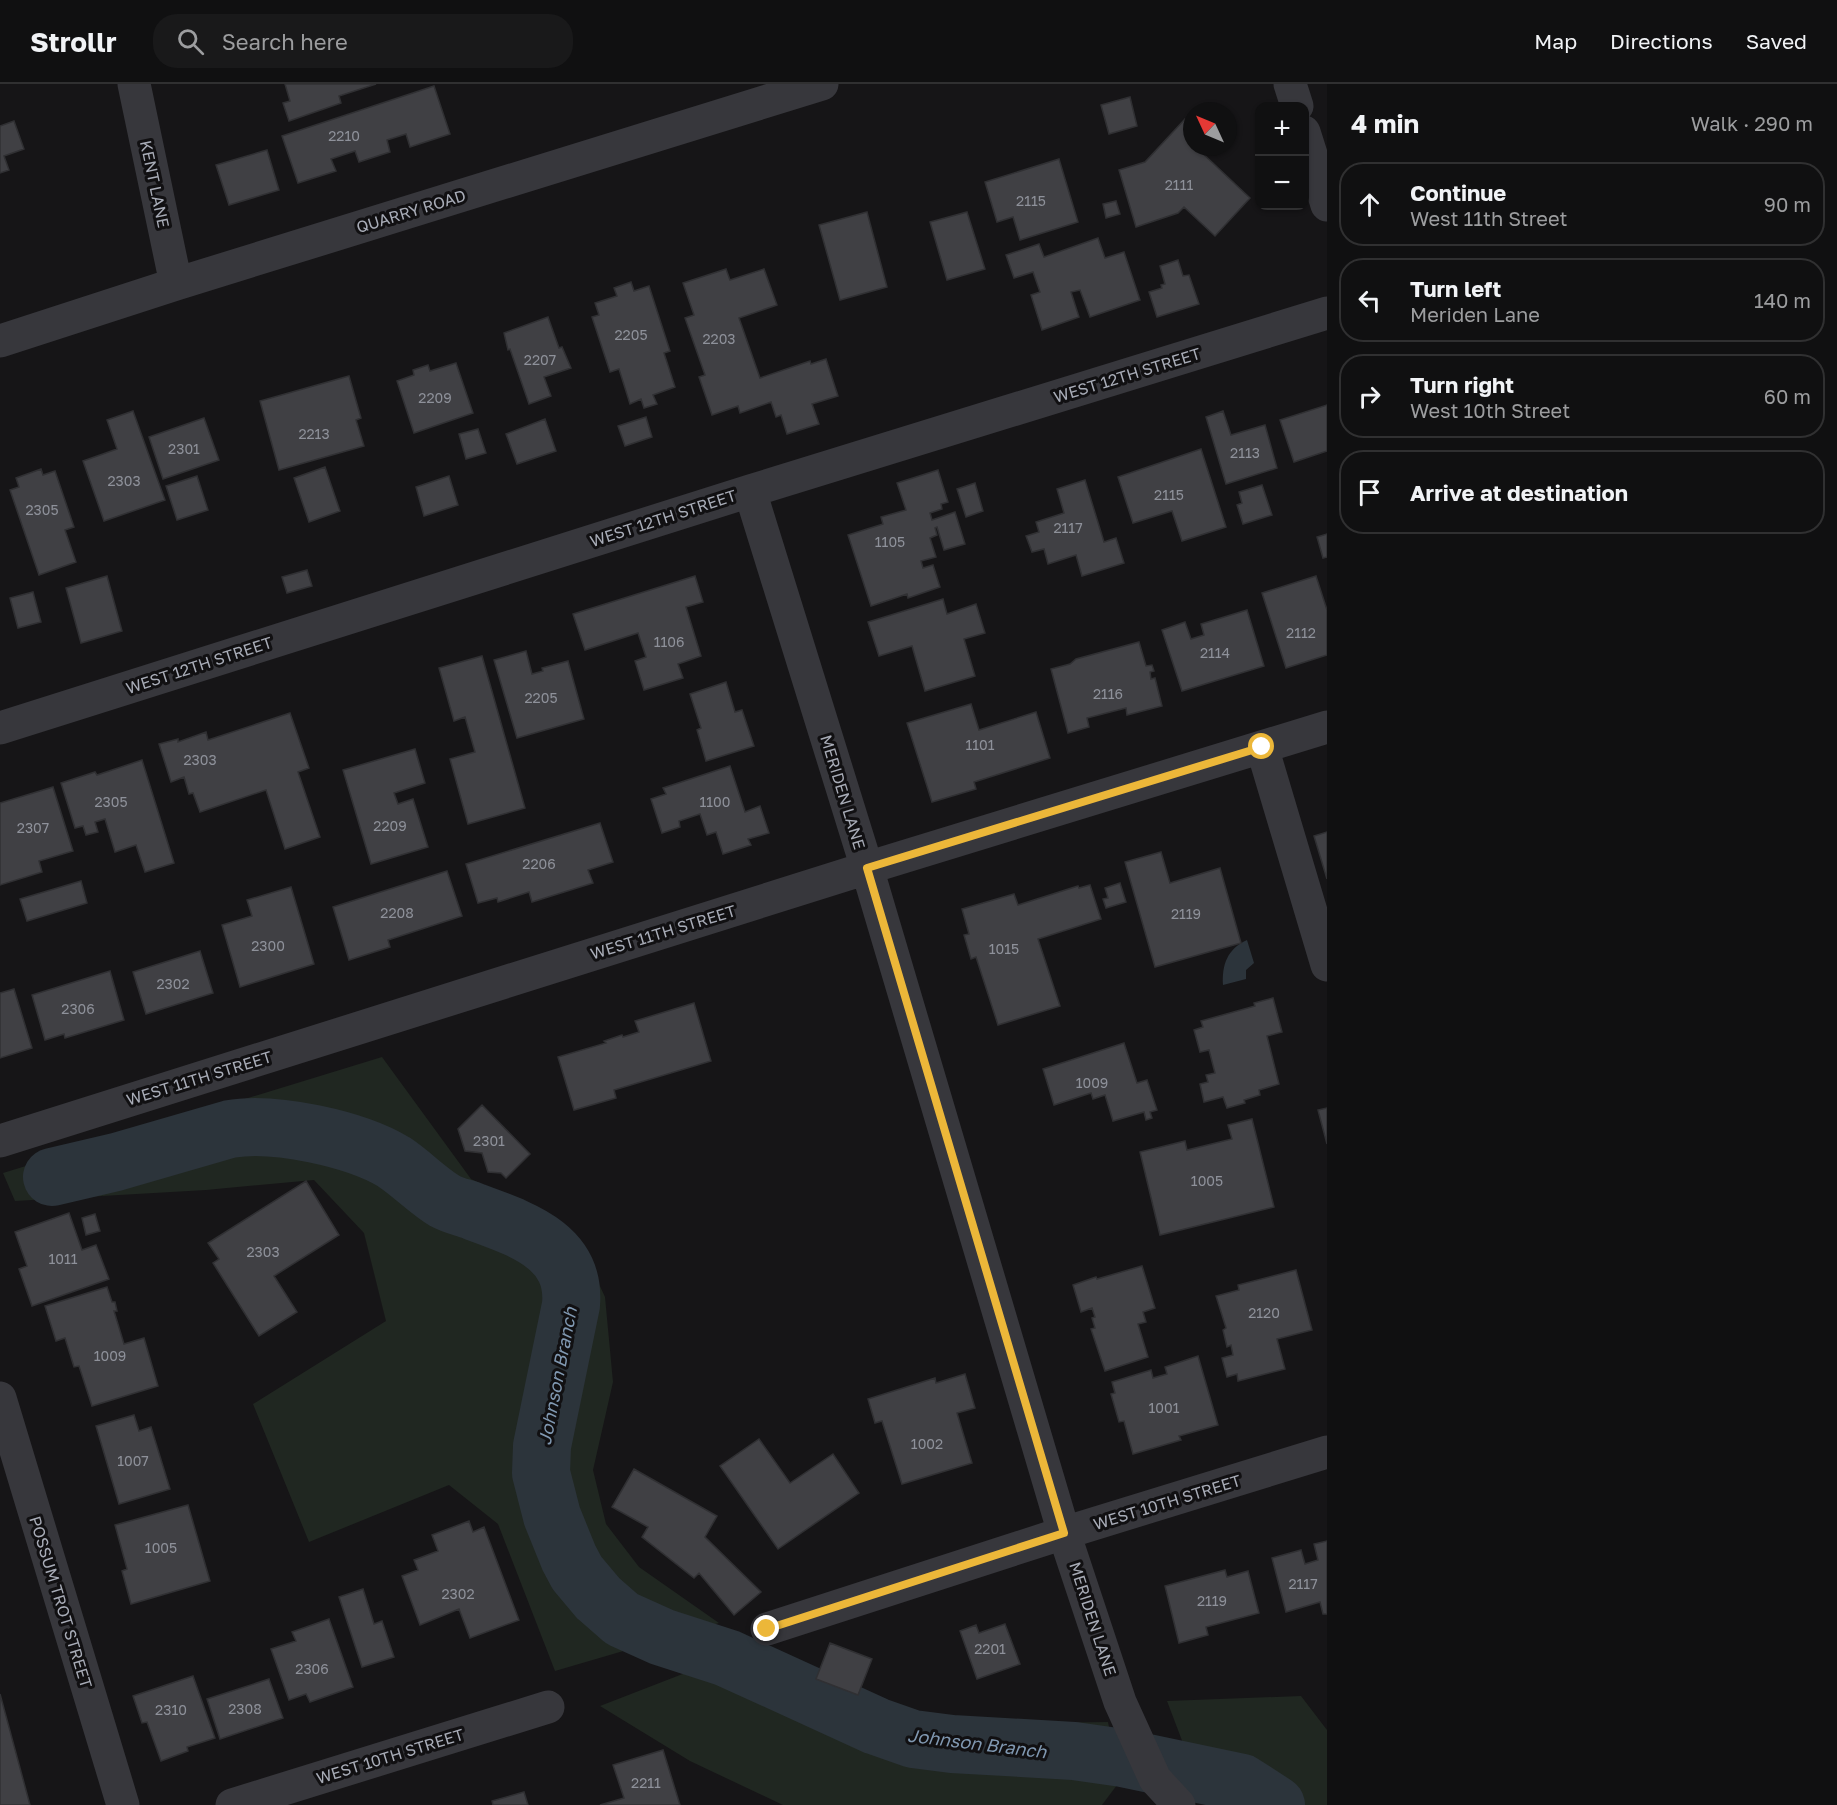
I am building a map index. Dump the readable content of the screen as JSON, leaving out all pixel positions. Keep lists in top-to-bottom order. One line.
{"streets":{"street":["KENT LANE","QUARRY ROAD","WEST 12TH STREET","MERIDEN LANE","WEST 11TH STREET","WEST 10TH STREET","POSSUM TROT STREET"]},"crossings":[["KENT LANE","QUARRY ROAD"],["WEST 12TH STREET","MERIDEN LANE"],["MERIDEN LANE","WEST 11TH STREET"],["MERIDEN LANE","WEST 10TH STREET"]],"water":["Johnson Branch"],"house_numbers":["2210","2111","2115","2205","2203","2207","2209","2213","2301","2113","2303","2115","2305","2117","1105","2112","1106","2114","2116","2205","1101","2303","2305","1100","2209","2307","2206","2208","2119","2300","1015","2302","2306","1009","2301","1005","2303","1011","2120","1009","1001","1002","1007","1005","2117","2302","2119","2201","2306","2308","2310","2211"],"north":"top left","page":{"header":"Strollr","search":"Search here","nav":["Map","Directions","Saved"],"heading":["4 min","Walk · 290 m"],"map_buttons":["+","−"],"list":[["Continue","West 11th Street","90 m"],["Turn left","Meriden Lane","140 m"],["Turn right","West 10th Street","60 m"],"Arrive at destination"]}}
